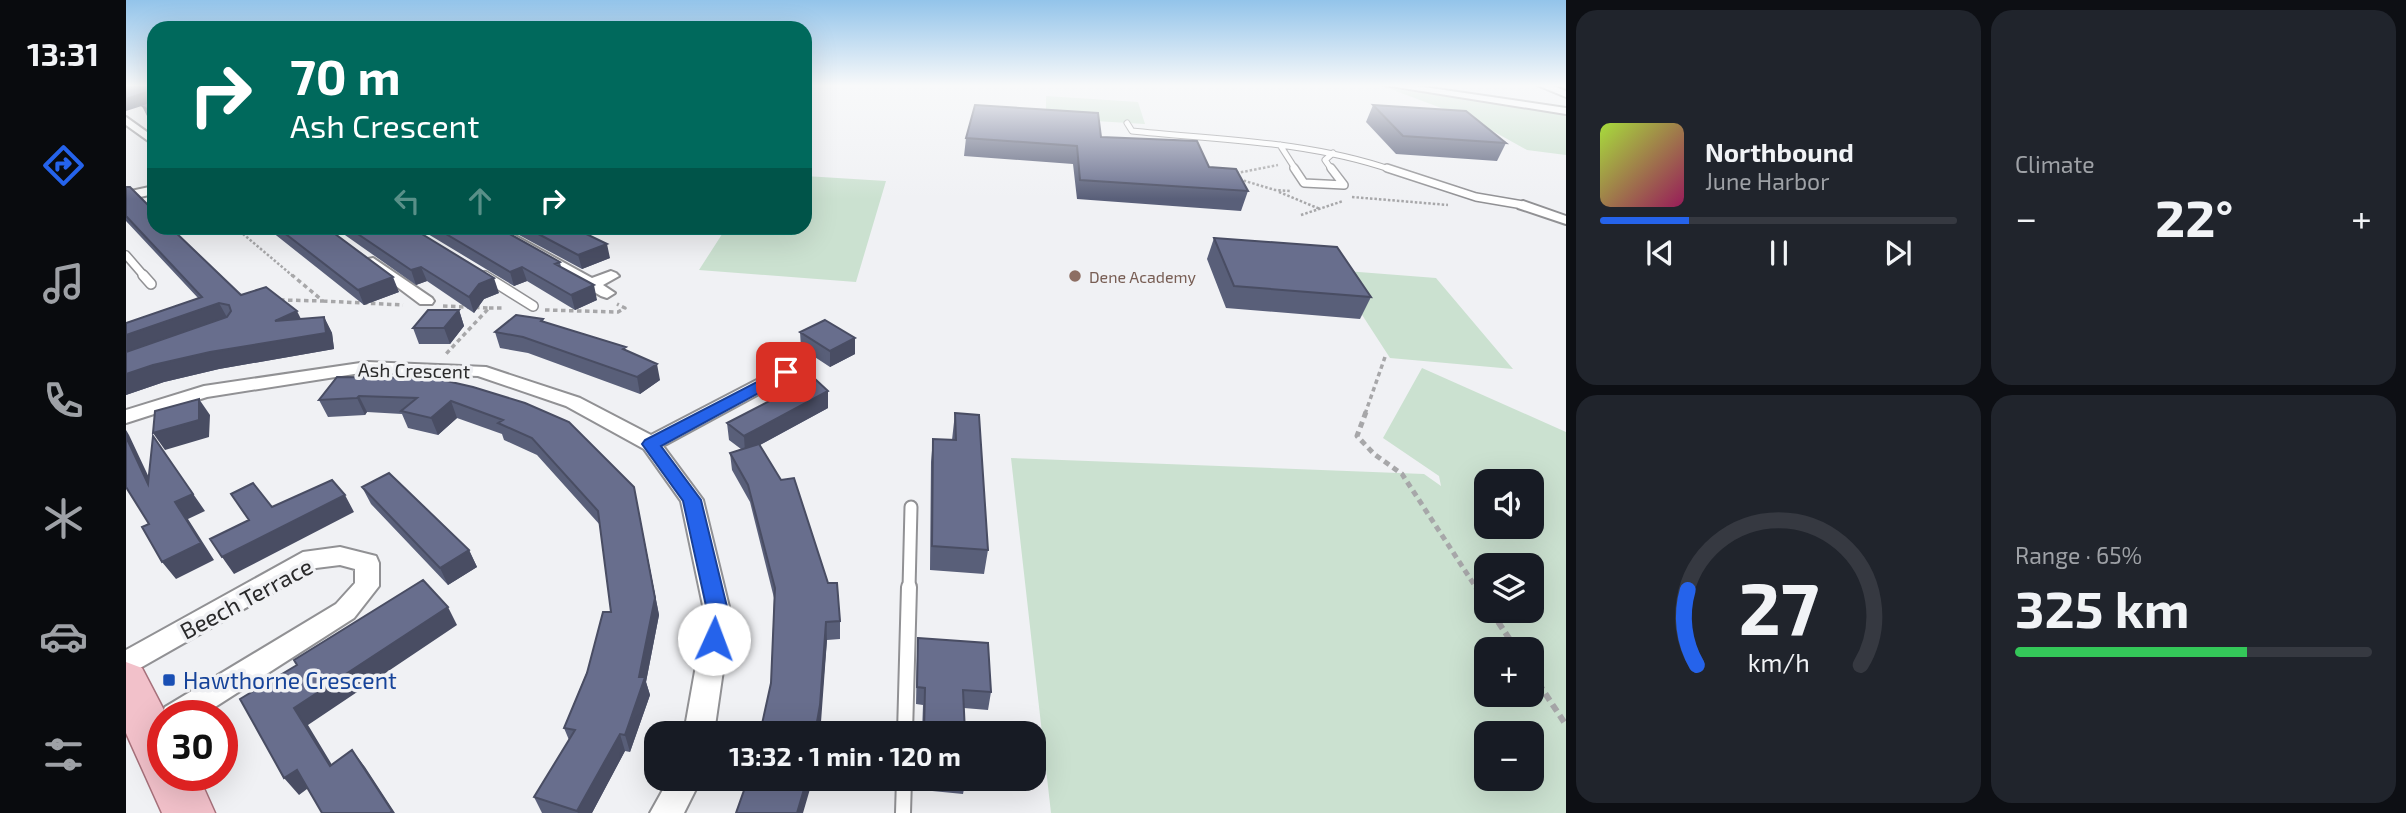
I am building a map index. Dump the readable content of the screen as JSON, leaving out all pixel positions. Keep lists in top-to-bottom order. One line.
{"streets":{"street":["Ash Crescent","Beech Terrace"]},"places":{"other":["Dene Academy"],"transit":["Hawthorne Crescent"]},"page":{"tabs":"13:31","tile":["Climate",["Range · 65%","325 km"]],"turn":["70 m","Ash Crescent"],"song":["Northbound","June Harbor"],"heat":["−","22°","+"],"map_buttons":["+","−"],"limit":"30","trip":"13:32 · 1 min · 120 m","gauge":["27","km/h"]}}
